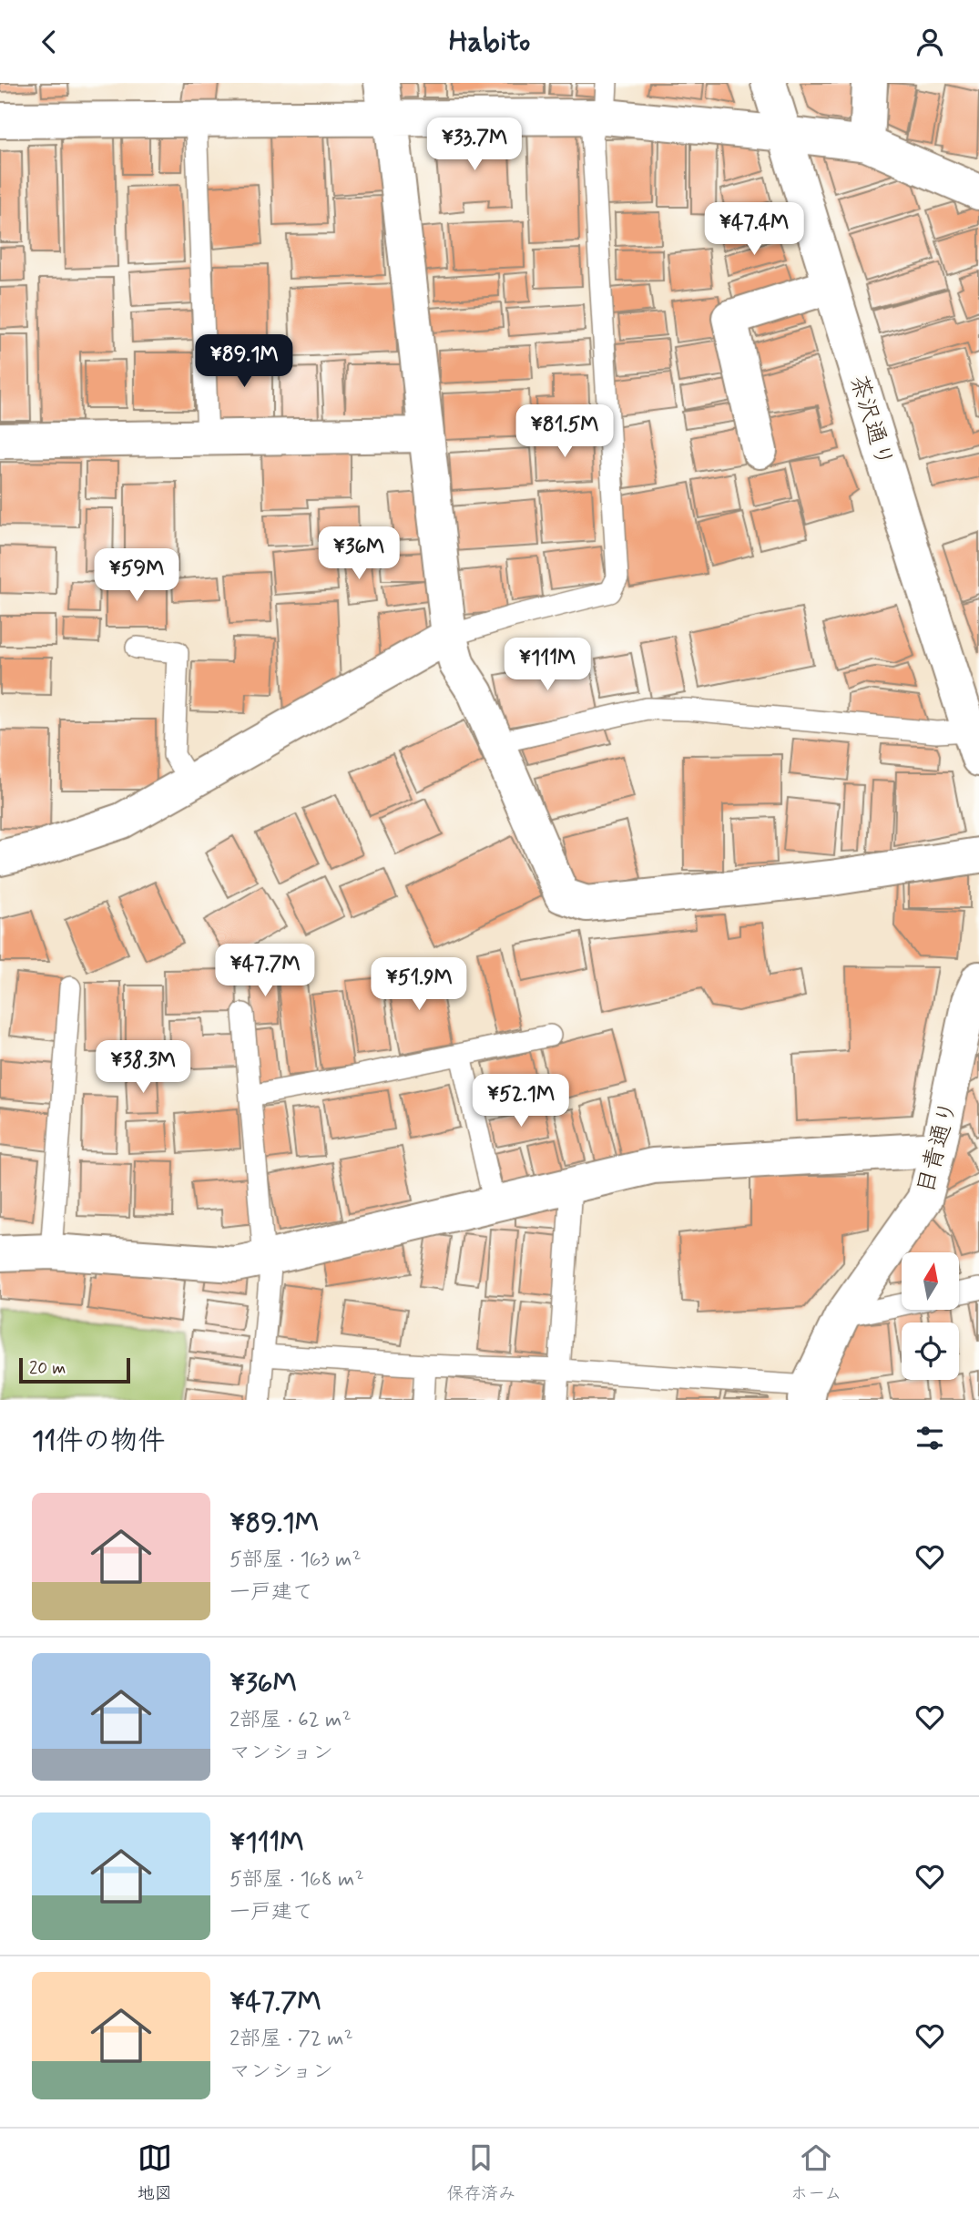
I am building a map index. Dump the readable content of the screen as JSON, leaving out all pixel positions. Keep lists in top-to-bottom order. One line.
{"streets":{"street":["茶沢通り","目青通り"]},"scale_bar":"20 m","north":"top","page":{"header":"Habito","price":["¥33.7M","¥47.4M","¥89.1M","¥81.5M","¥36M","¥59M","¥111M","¥47.7M","¥51.9M","¥38.3M","¥52.1M"],"scale":"20 m","heading":"11件の物件","list":[{"name":"¥89.1M","note":"5部屋 · 163 m² · 一戸建て"},{"name":"¥36M","note":"2部屋 · 62 m² · マンション"},{"name":"¥111M","note":"5部屋 · 168 m² · 一戸建て"},{"name":"¥47.7M","note":"2部屋 · 72 m² · マンション"}],"tabs":["地図","保存済み","ホーム"]}}
